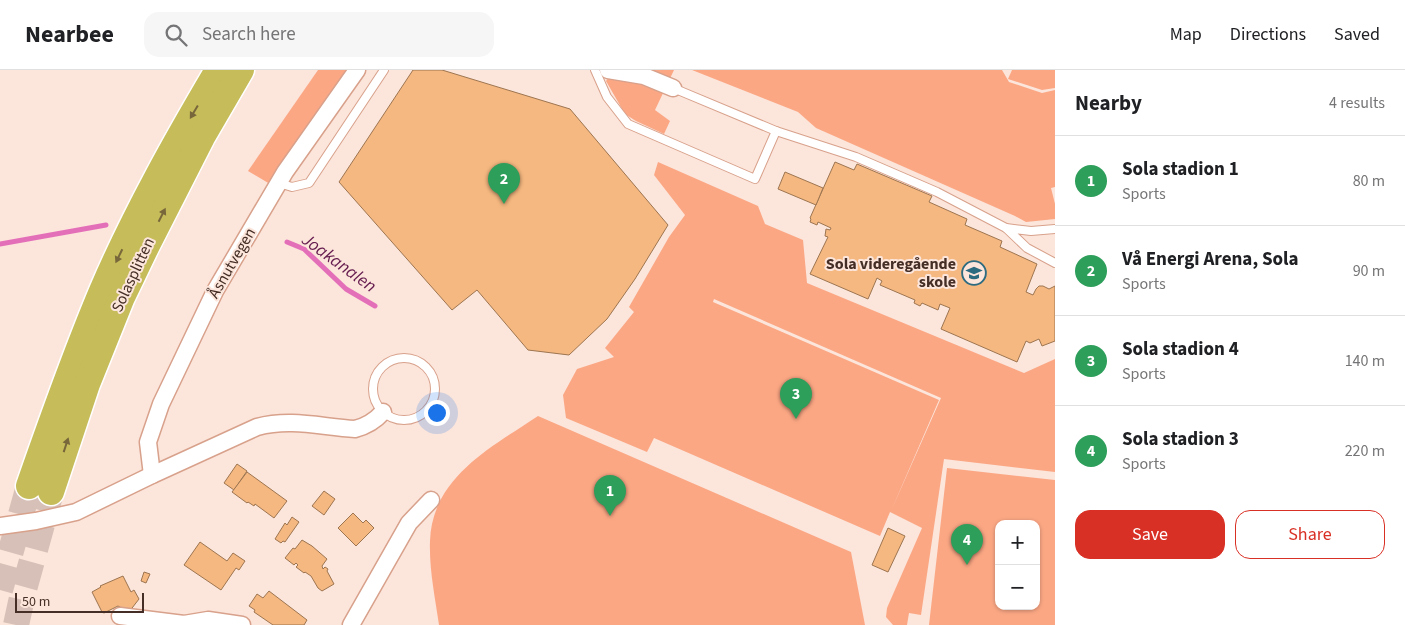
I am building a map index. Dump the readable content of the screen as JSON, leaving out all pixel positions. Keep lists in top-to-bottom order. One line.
{"streets":{"highway":["Solasplitten"],"street":["Åsnutvegen"]},"water":["Joakanalen"],"places":{"school or university":["Sola videregående skole"]},"scale_bar":"50 m","page":{"header":"Nearbee","search":"Search here","nav":["Map","Directions","Saved"],"heading":["Nearby","4 results"],"list":[{"mark":"1","name":"Sola stadion 1","note":"Sports","value":"80 m"},{"mark":"2","name":"Vå Energi Arena, Sola","note":"Sports","value":"90 m"},{"mark":"3","name":"Sola stadion 4","note":"Sports","value":"140 m"},{"mark":"4","name":"Sola stadion 3","note":"Sports","value":"220 m"}],"pins":["2","3","1","4"],"buttons":["Save","Share"],"map_buttons":["+","−"],"scale":"50 m"}}
